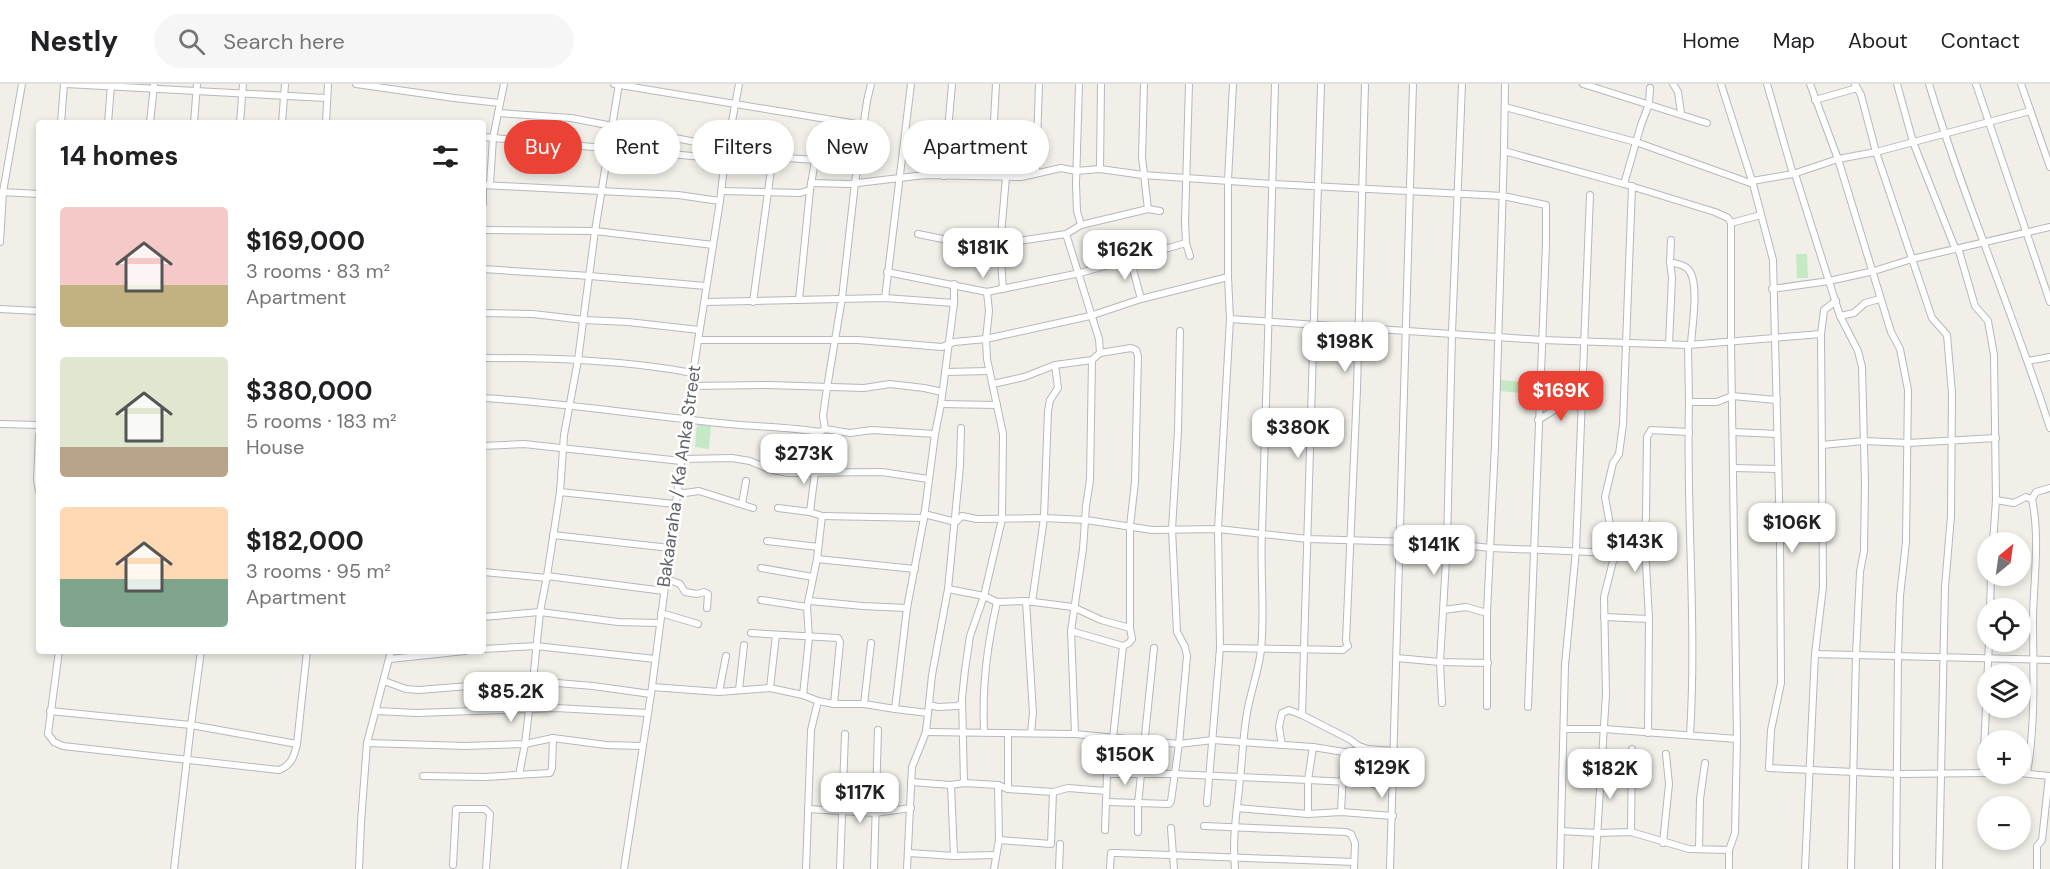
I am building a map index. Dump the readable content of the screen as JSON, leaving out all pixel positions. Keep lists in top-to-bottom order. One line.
{"streets":{"street":["Bakaaraha / Ka Anka Street"]},"north":"top right","page":{"header":"Nestly","search":"Search here","nav":["Home","Map","About","Contact"],"chip":["Buy","Rent","Filters","New","Apartment"],"heading":"14 homes","list":[{"name":"$169,000","note":"3 rooms · 83 m² · Apartment"},{"name":"$380,000","note":"5 rooms · 183 m² · House"},{"name":"$182,000","note":"3 rooms · 95 m² · Apartment"}],"price":["$181K","$162K","$198K","$169K","$380K","$273K","$106K","$143K","$141K","$85.2K","$150K","$129K","$182K","$117K"],"map_buttons":["+","−"]}}
